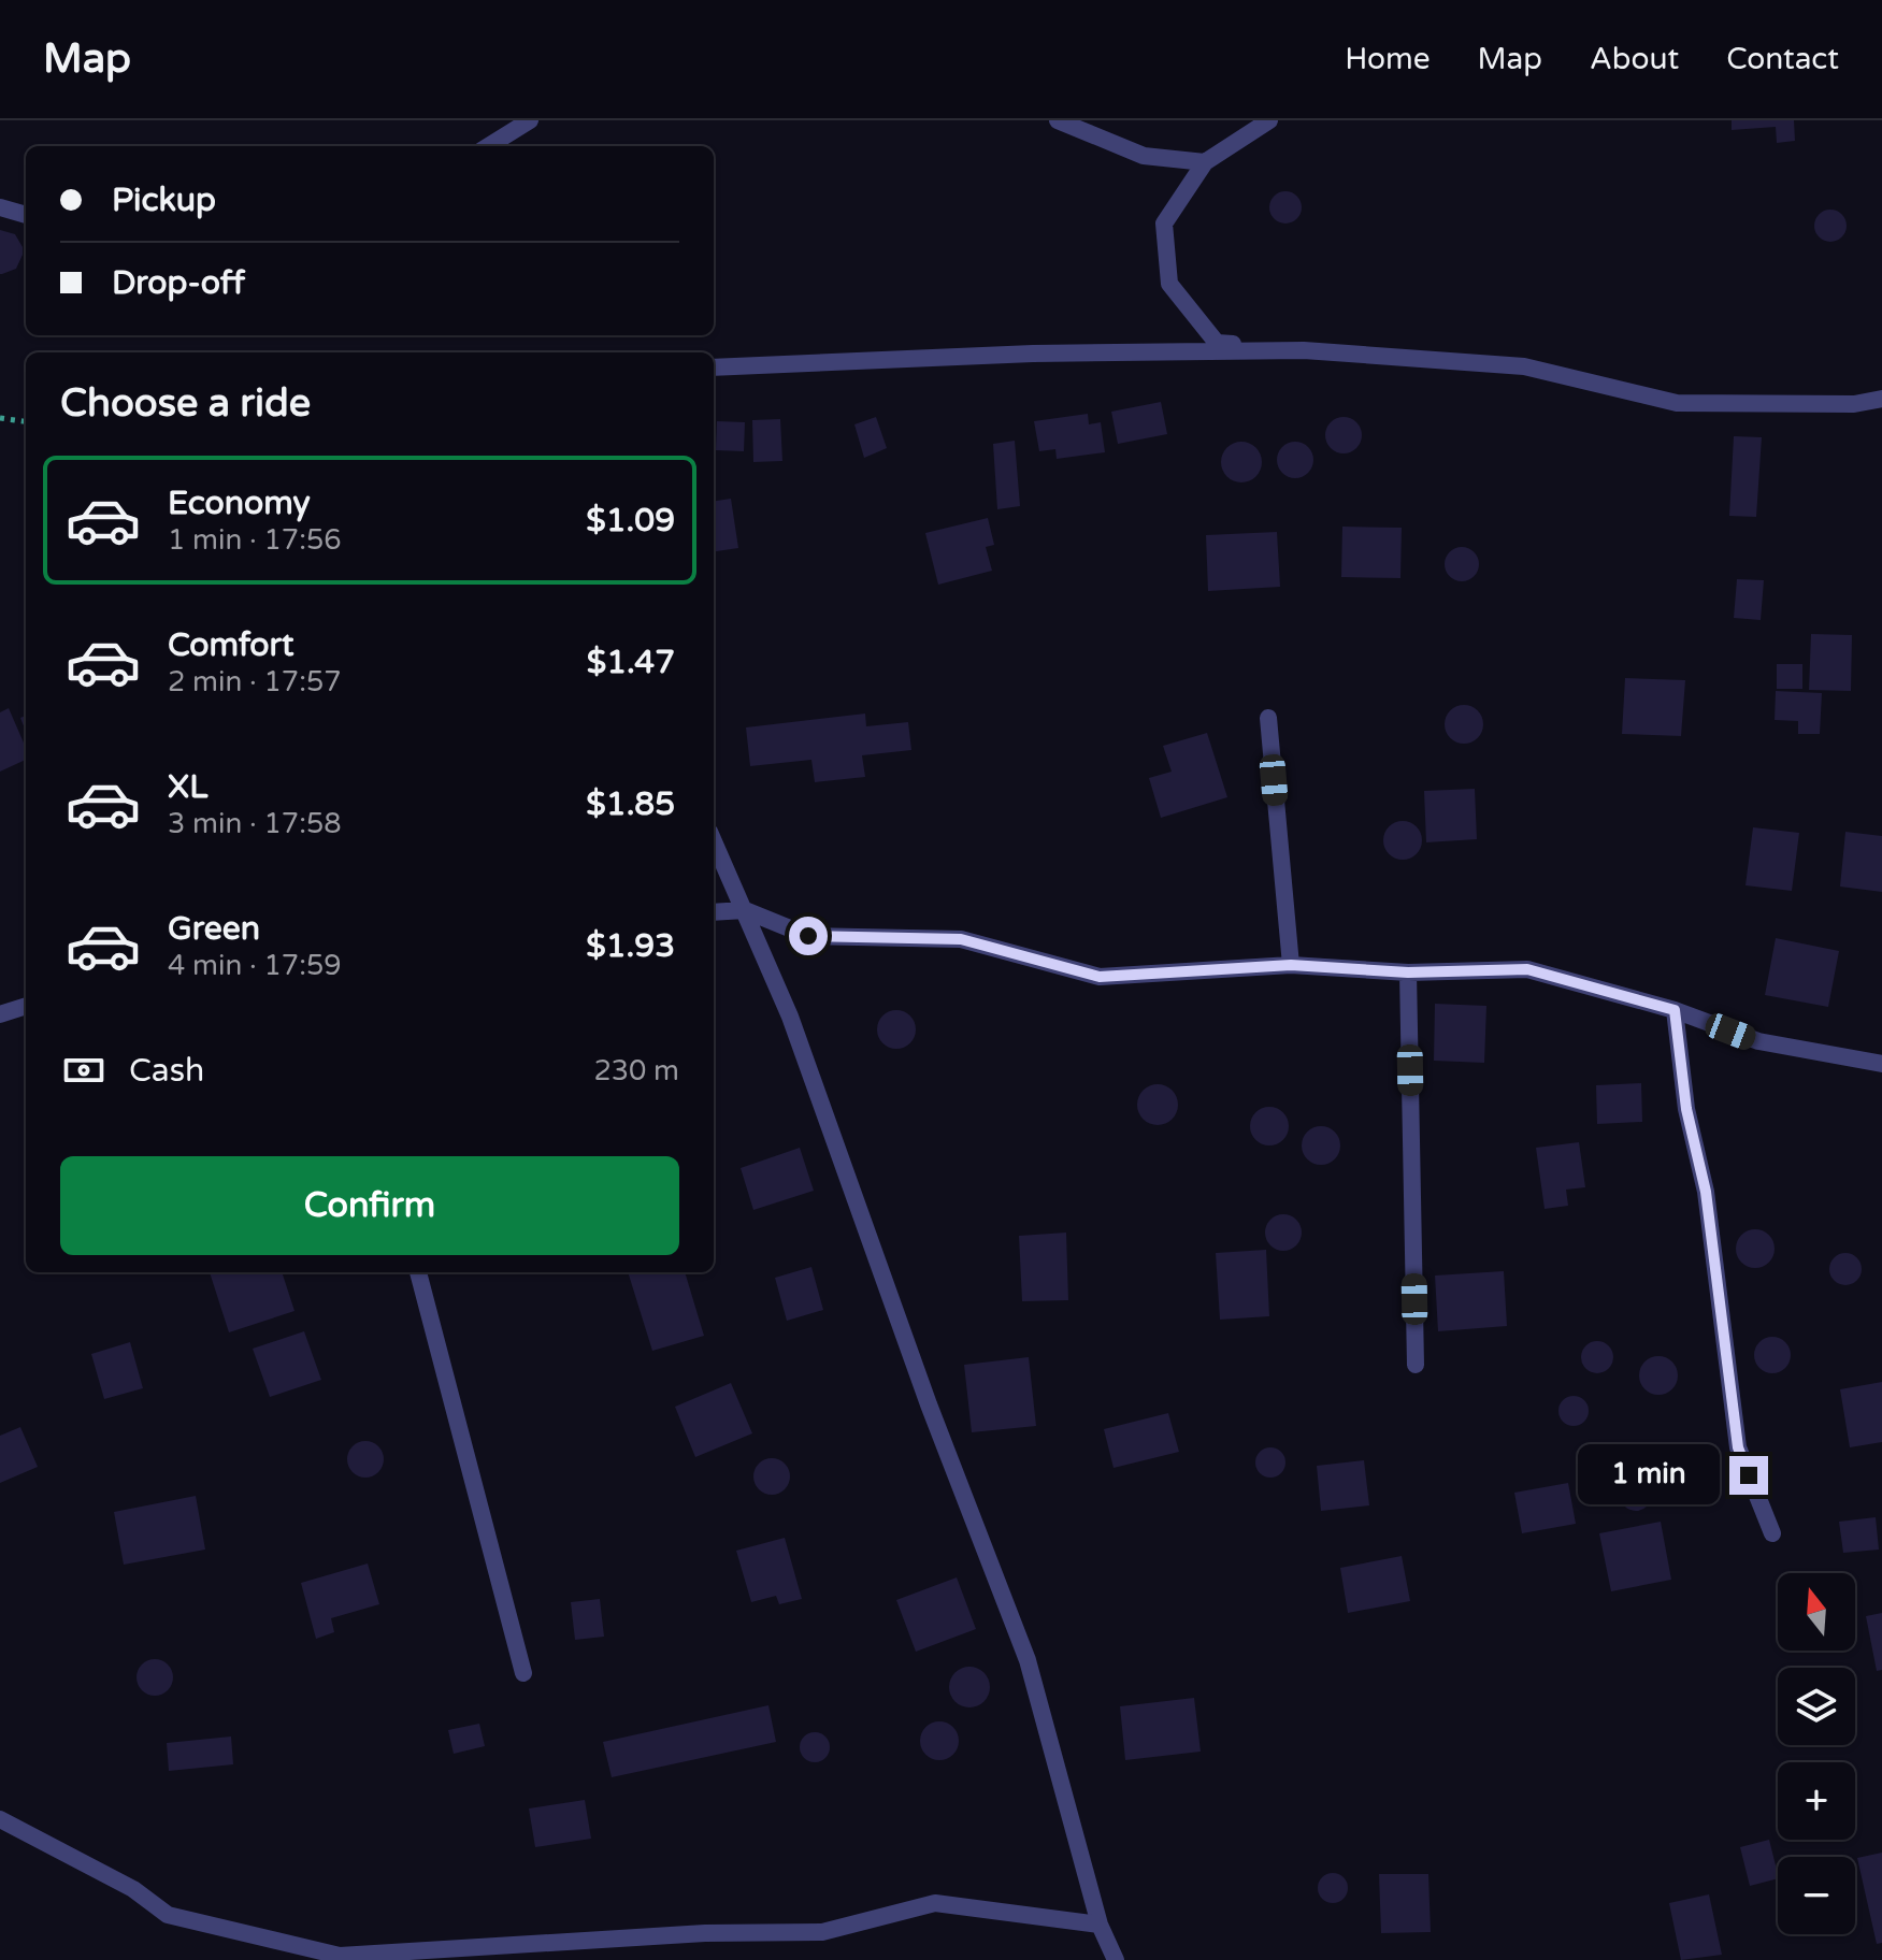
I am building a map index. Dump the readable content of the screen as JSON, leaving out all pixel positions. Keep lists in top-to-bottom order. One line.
{"north":"top","page":{"header":"Map","nav":["Home","Map","About","Contact"],"banner":["Pickup","Drop-off"],"heading":"Choose a ride","list":[{"name":"Economy","note":"1 min · 17:56","value":"$1.09"},{"name":"Comfort","note":"2 min · 17:57","value":"$1.47"},{"name":"XL","note":"3 min · 17:58","value":"$1.85"},{"name":"Green","note":"4 min · 17:59","value":"$1.93"}],"pay":["Cash","230 m"],"buttons":"Confirm","bubble":"1 min","map_buttons":["+","−"]}}
